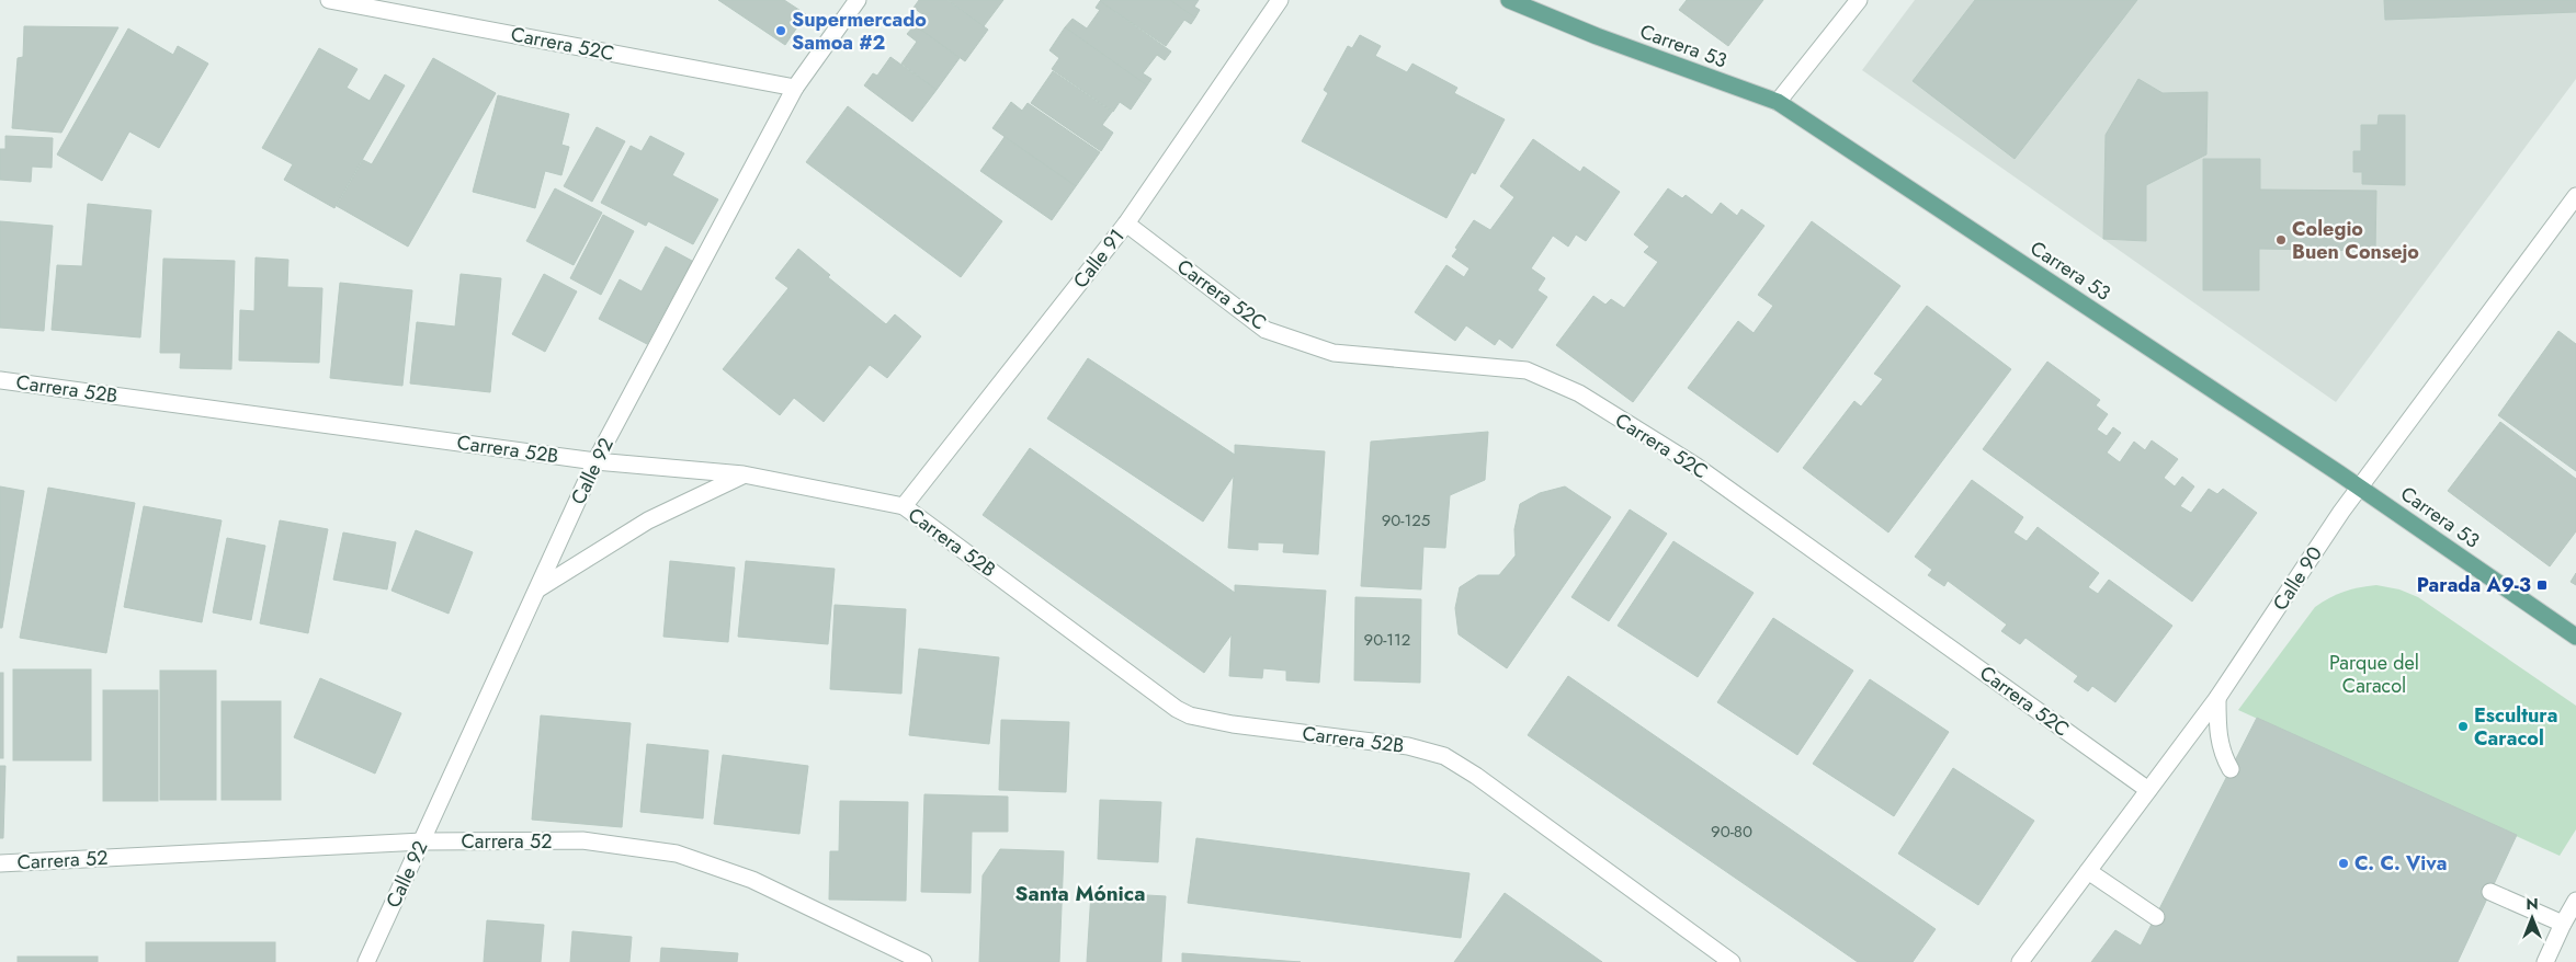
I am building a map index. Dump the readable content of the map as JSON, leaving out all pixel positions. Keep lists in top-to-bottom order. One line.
{"streets":{"main road":["Carrera 53"],"street":["Carrera 52C","Calle 91","Carrera 52B","Calle 92","Calle 90","Carrera 52"]},"crossings":[["Carrera 52C","Calle 91"],["Carrera 52C","Calle 92"],["Carrera 52C","Calle 90"],["Carrera 53","Calle 90"],["Calle 91","Carrera 52B"],["Carrera 52B","Calle 92"],["Calle 92","Carrera 52"]],"districts":["Santa Mónica"],"parks":["Parque del Caracol"],"places":{"other":["Supermercado Samoa #2","Colegio Buen Consejo","Escultura Caracol","C. C. Viva"],"transit":["Parada A9-3"]},"house_numbers":["90-125","90-112","90-80"],"north":"top"}
